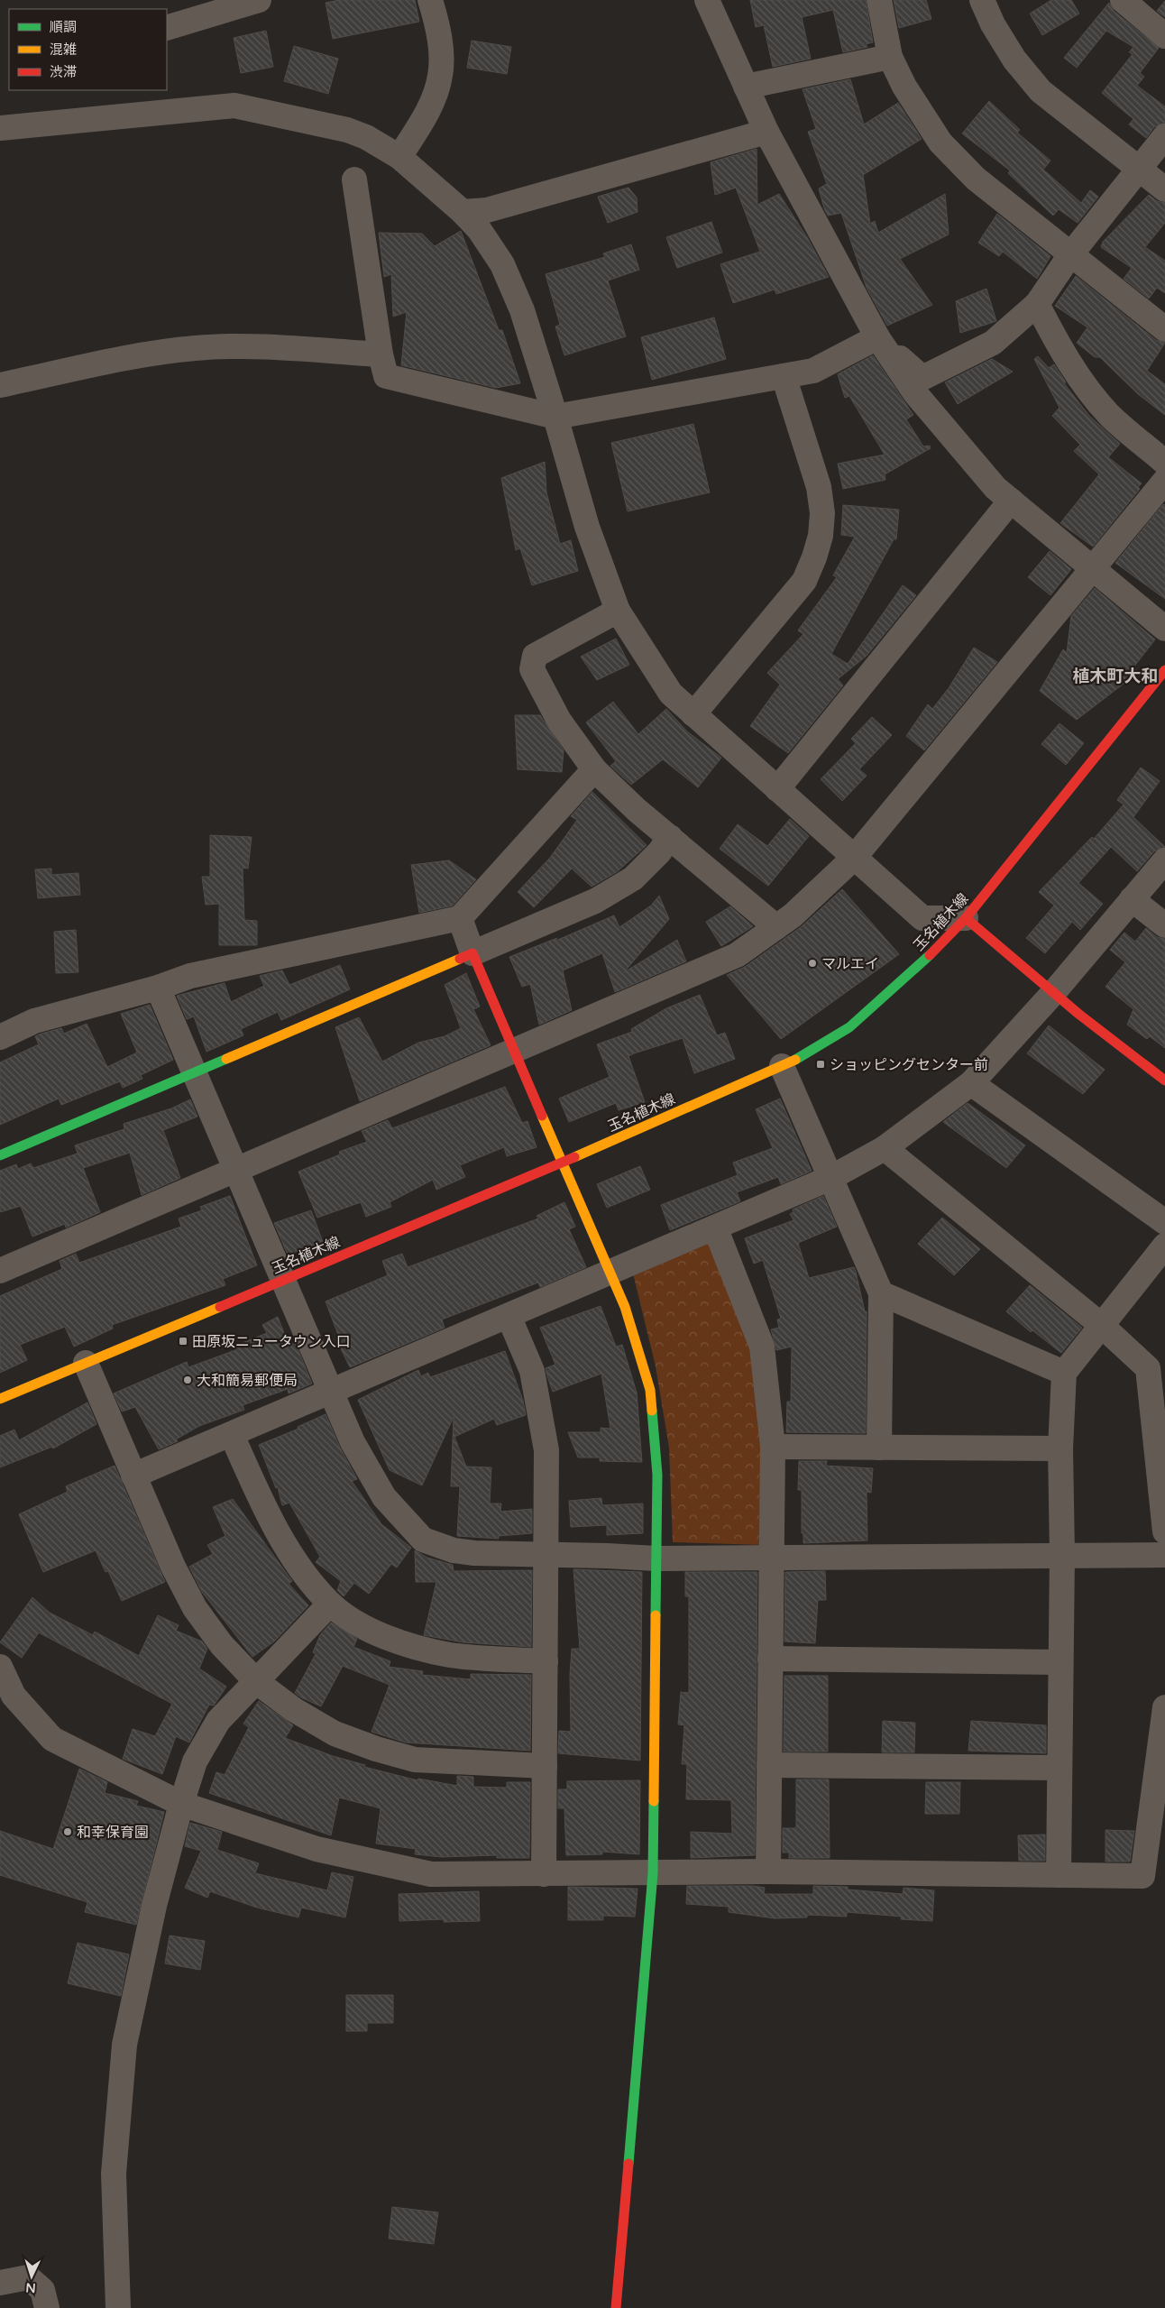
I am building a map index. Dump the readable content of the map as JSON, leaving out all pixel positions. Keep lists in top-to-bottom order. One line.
{"streets":{"street":["玉名植木線"]},"districts":["植木町大和"],"places":{"other":["マルエイ","大和簡易郵便局","和幸保育園"],"transit":["ショッピングセンター前","田原坂ニュータウン入口"]},"legend":["順調","混雑","渋滞"],"north":"bottom"}
